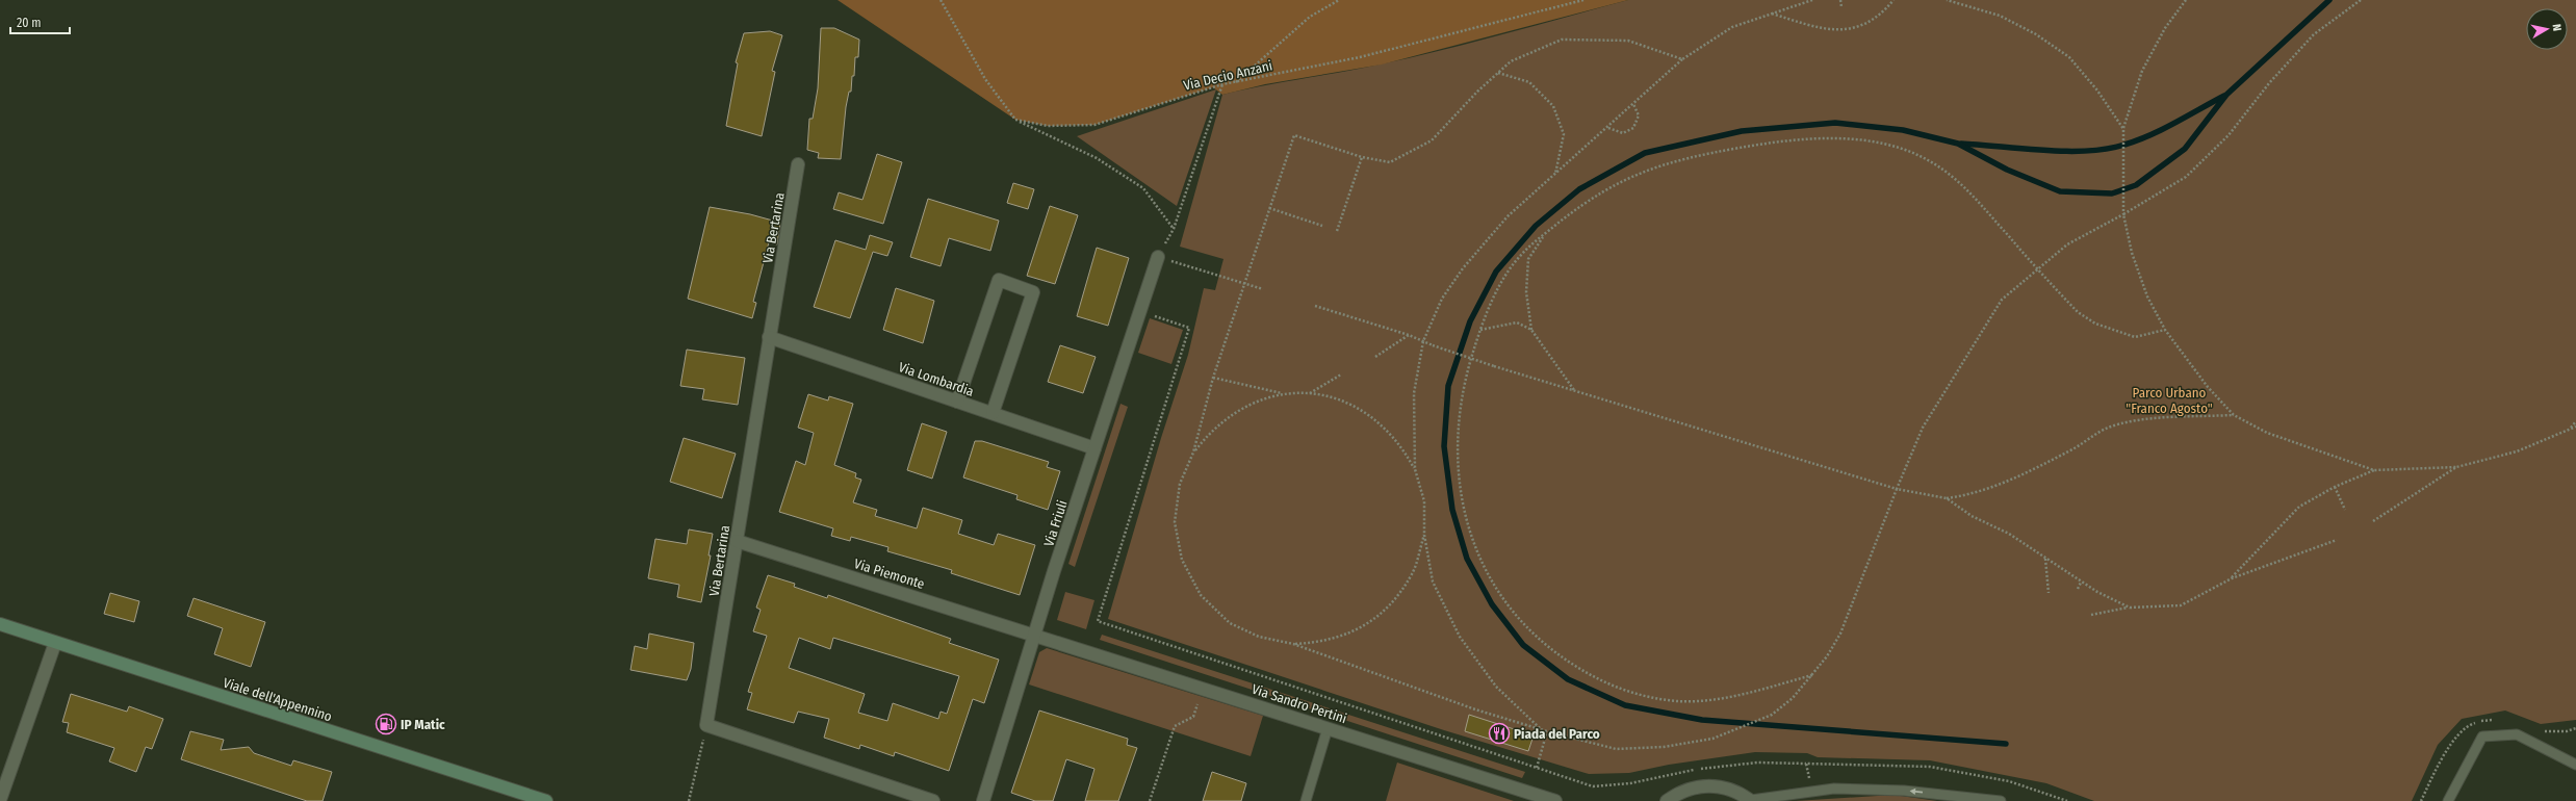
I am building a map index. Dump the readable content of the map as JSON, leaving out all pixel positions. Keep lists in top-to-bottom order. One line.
{"streets":{"main road":["Viale dell'Appennino"],"street":["Via Bertarina","Via Lombardia","Via Friuli","Via Piemonte","Via Sandro Pertini"],"path":["Via Decio Anzani"]},"crossings":[["Via Bertarina","Via Lombardia"],["Via Bertarina","Via Piemonte"],["Via Lombardia","Via Friuli"],["Via Friuli","Via Piemonte"],["Via Friuli","Via Sandro Pertini"],["Via Piemonte","Via Sandro Pertini"]],"parks":["Parco Urbano \"Franco Agosto\""],"places":{"fuel station":["IP Matic"],"restaurant":["Piada del Parco"]},"scale_bar":"20 m","north":"right"}
